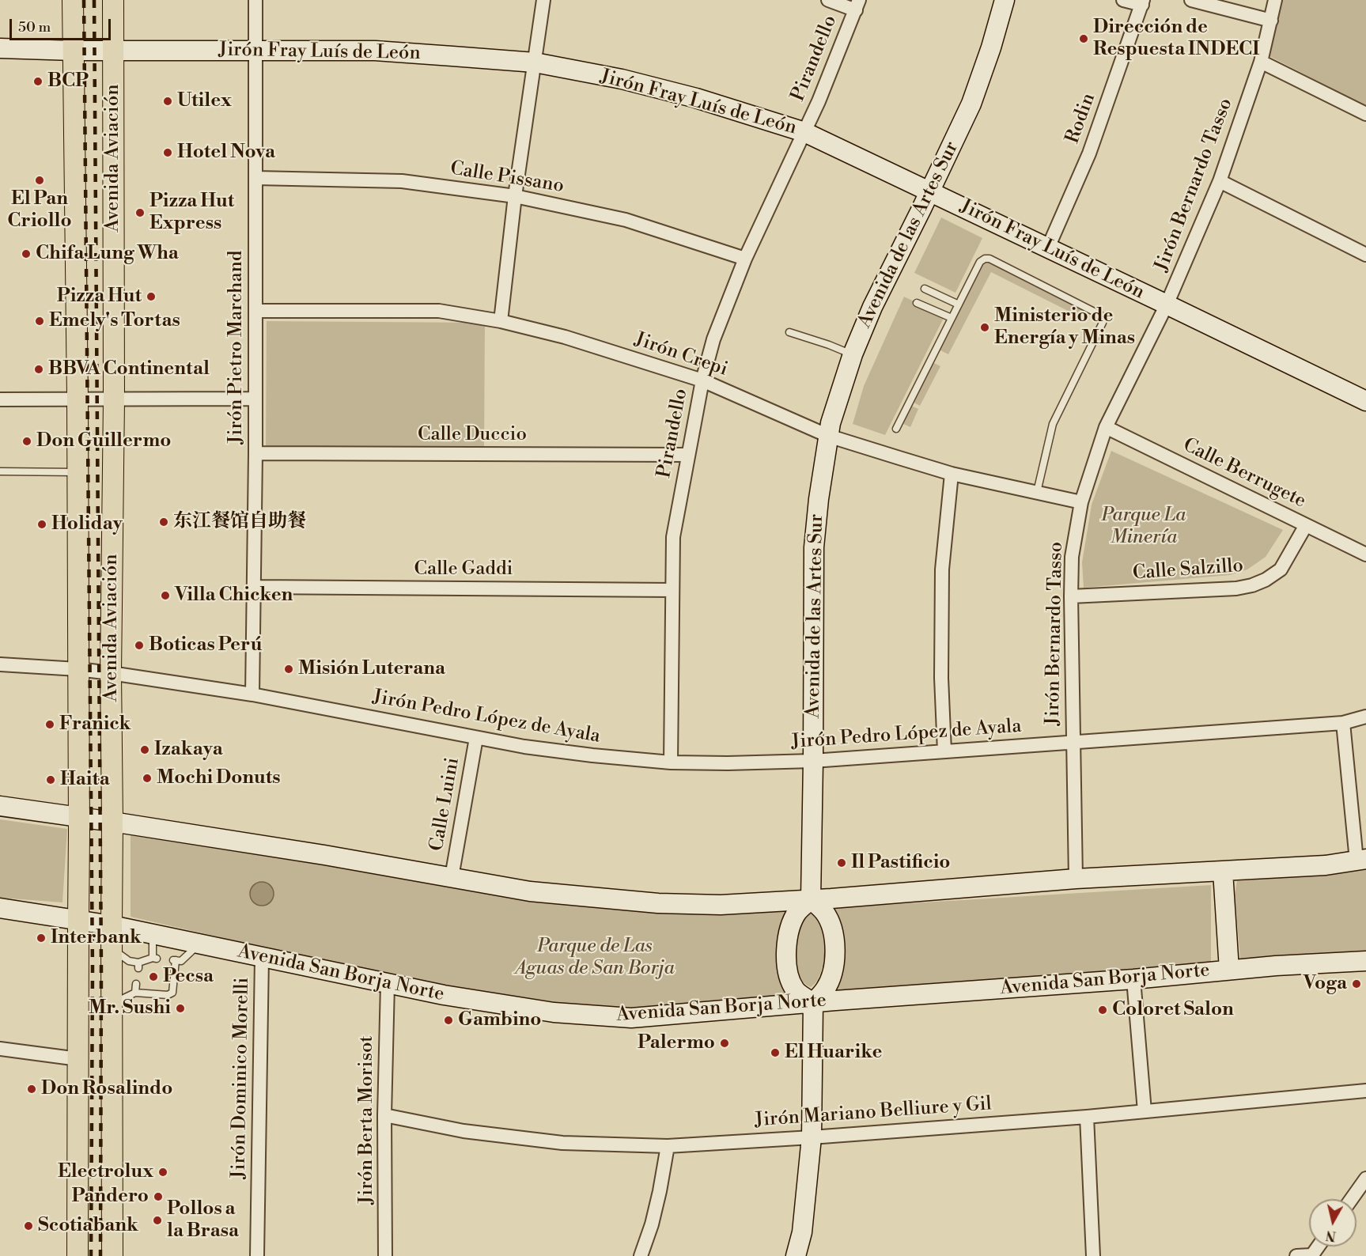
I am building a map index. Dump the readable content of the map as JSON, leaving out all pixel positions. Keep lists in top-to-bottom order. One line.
{"streets":{"main road":["Avenida Aviación"],"street":["Jirón Fray Luís de León","Pirandello","Rodin","Calle Pissano","Jirón Bernardo Tasso","Avenida de las Artes Sur","Jirón Pietro Marchand","Jirón Crepi","Calle Duccio","Calle Berrugete","Calle Gaddi","Calle Salzillo","Jirón Pedro López de Ayala","Calle Luini","Avenida San Borja Norte","Jirón Dominico Morelli","Jirón Mariano Belliure y Gil","Jirón Berta Morisot"]},"crossings":[["Jirón Fray Luís de León","Pirandello"],["Jirón Fray Luís de León","Rodin"],["Jirón Fray Luís de León","Avenida Aviación"],["Jirón Fray Luís de León","Jirón Bernardo Tasso"],["Jirón Fray Luís de León","Avenida de las Artes Sur"],["Jirón Fray Luís de León","Jirón Pietro Marchand"],["Pirandello","Calle Pissano"],["Pirandello","Jirón Crepi"],["Pirandello","Calle Duccio"],["Pirandello","Calle Gaddi"],["Pirandello","Jirón Pedro López de Ayala"],["Avenida Aviación","Jirón Pedro López de Ayala"],["Avenida Aviación","Avenida San Borja Norte"],["Calle Pissano","Jirón Pietro Marchand"],["Jirón Bernardo Tasso","Jirón Crepi"],["Jirón Bernardo Tasso","Calle Berrugete"],["Jirón Bernardo Tasso","Calle Salzillo"],["Jirón Bernardo Tasso","Jirón Pedro López de Ayala"],["Avenida de las Artes Sur","Jirón Crepi"],["Avenida de las Artes Sur","Jirón Pedro López de Ayala"],["Jirón Pietro Marchand","Jirón Crepi"],["Jirón Pietro Marchand","Calle Duccio"],["Jirón Pietro Marchand","Calle Gaddi"],["Jirón Pietro Marchand","Jirón Pedro López de Ayala"],["Calle Berrugete","Calle Salzillo"],["Jirón Pedro López de Ayala","Calle Luini"],["Avenida San Borja Norte","Jirón Dominico Morelli"],["Avenida San Borja Norte","Jirón Berta Morisot"],["Jirón Mariano Belliure y Gil","Jirón Berta Morisot"]],"parks":["Parque La Minería","Parque de Las Aguas de San Borja"],"places":["Dirección de Respuesta INDECI","BCP","Utilex","Hotel Nova","El Pan Criollo","Pizza Hut Express","Chifa Lung Wha","Pizza Hut","Emely's Tortas","Ministerio de Energía y Minas","BBVA Continental","Don Guillermo","东江餐馆自助餐","Holiday","Villa Chicken","Boticas Perú","Misión Luterana","Franick","Izakaya","Mochi Donuts","Haita","Il Pastificio","Interbank","Pecsa","Voga","Mr. Sushi","Coloret Salon","Gambino","Palermo","El Huarike","Don Rosalindo","Electrolux","Pandero","Pollos a la Brasa","Scotiabank"],"scale_bar":"50 m","north":"bottom"}
